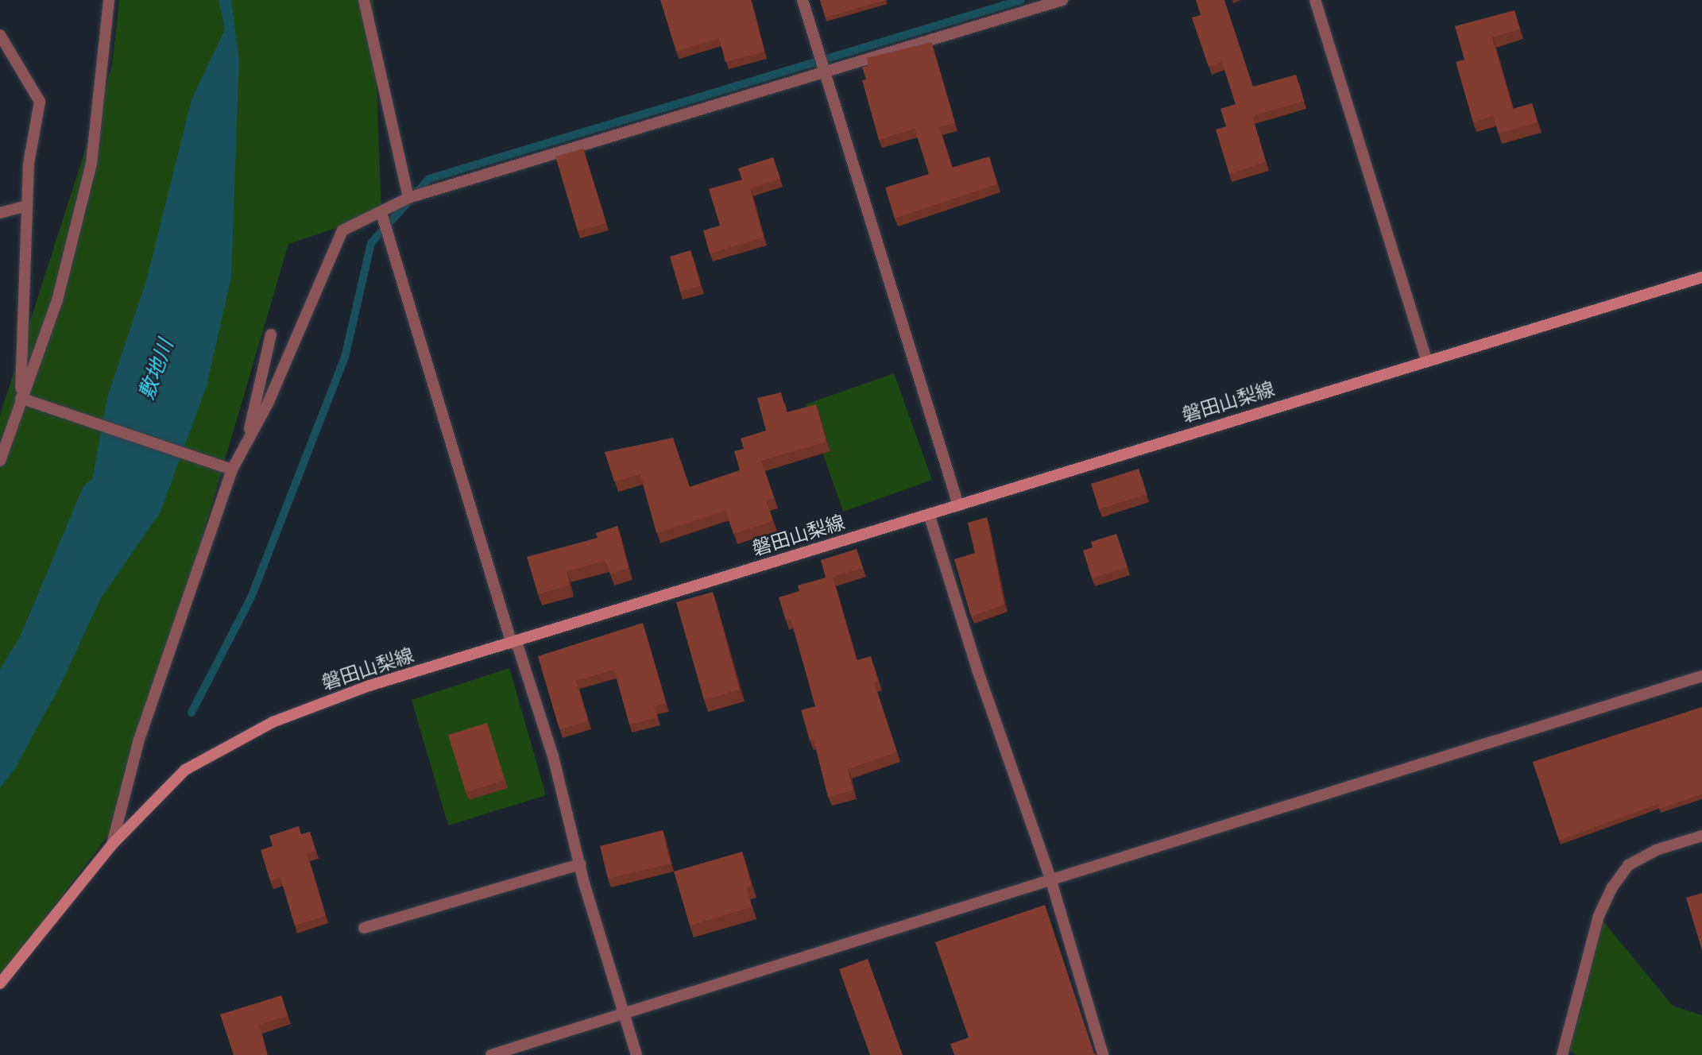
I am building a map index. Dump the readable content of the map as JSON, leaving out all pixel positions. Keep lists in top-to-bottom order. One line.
{"streets":{"main road":["磐田山梨線"]},"water":["敷地川"]}
